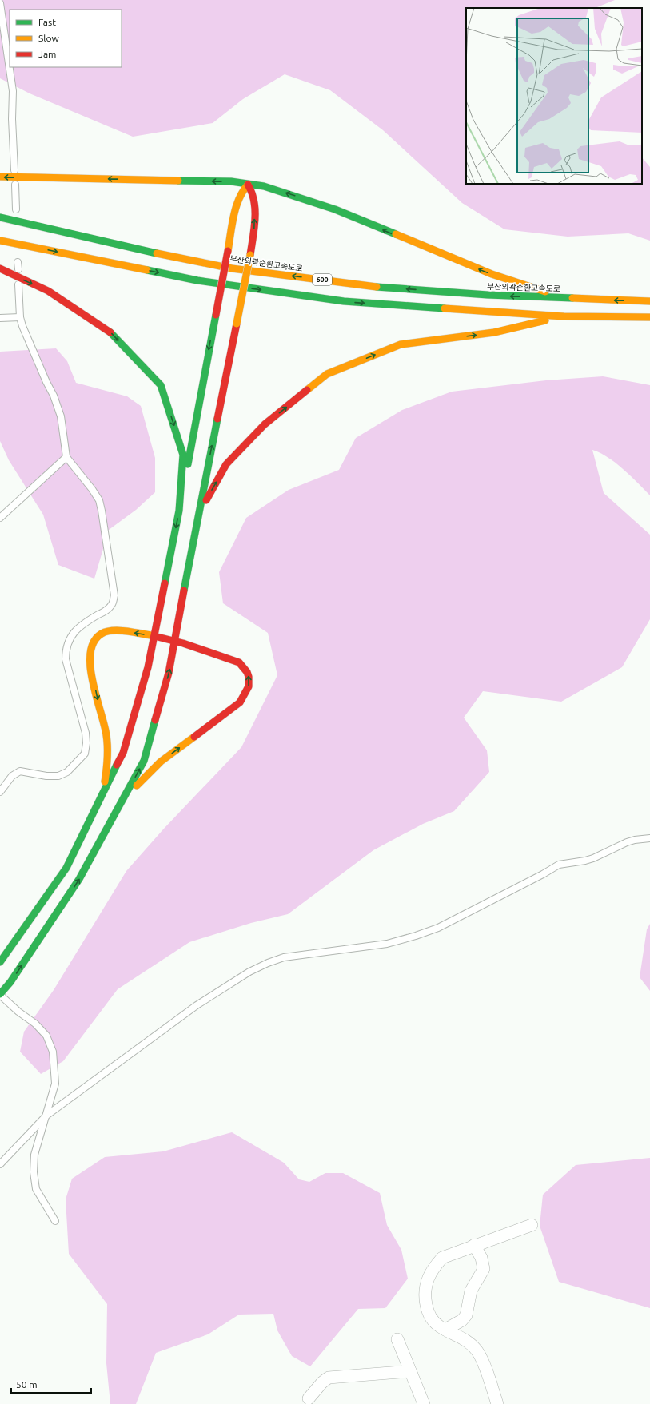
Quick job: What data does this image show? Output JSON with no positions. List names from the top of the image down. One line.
{"streets":{"highway":["부산외곽순환고속도로","600"]},"legend":["Fast","Slow","Jam"],"scale_bar":"50 m"}
